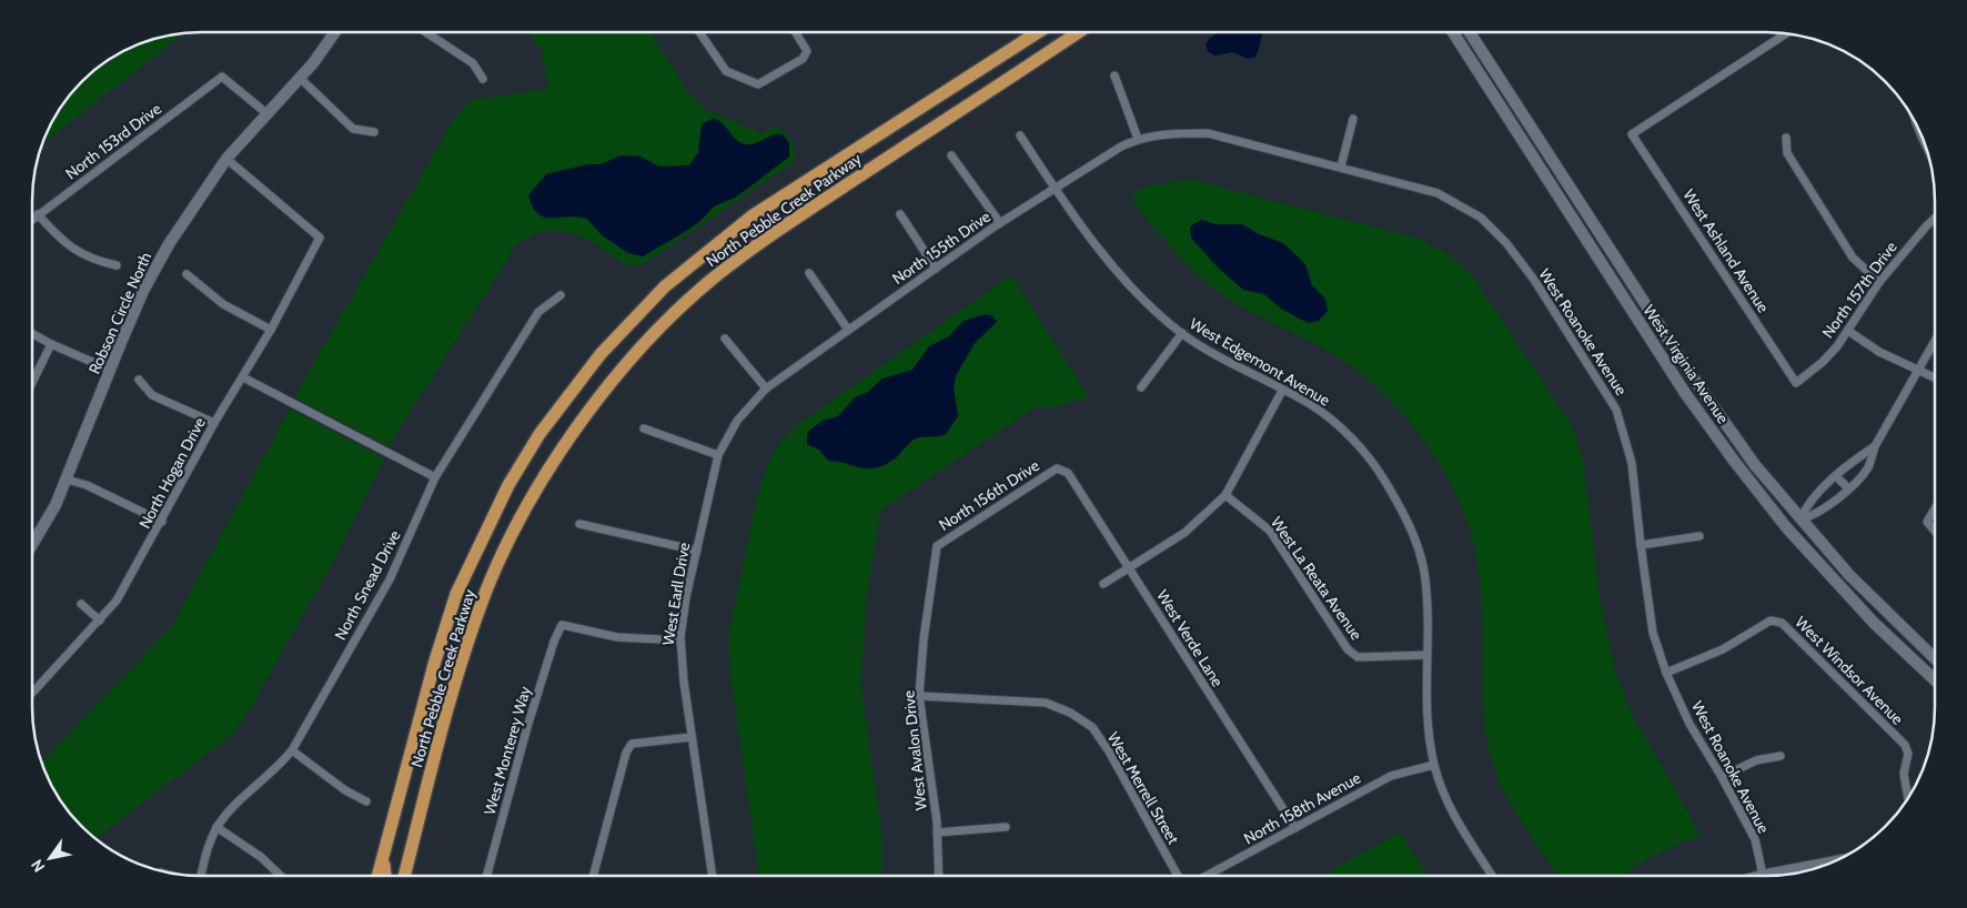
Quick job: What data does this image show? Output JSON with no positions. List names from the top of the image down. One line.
{"streets":{"main road":["North Pebble Creek Parkway","Robson Circle North","West Virginia Avenue"],"street":["North 153rd Drive","North 155th Drive","West Ashland Avenue","North 157th Drive","West Roanoke Avenue","West Edgemont Avenue","North Hogan Drive","North 156th Drive","West La Reata Avenue","North Snead Drive","West Earll Drive","West Verde Lane","West Windsor Avenue","West Monterey Way","West Avalon Drive","West Merrell Street","North 158th Avenue"]},"crossings":[["North 153rd Drive","Robson Circle North"],["North 155th Drive","West Roanoke Avenue"],["North 155th Drive","West Edgemont Avenue"],["North 155th Drive","West Earll Drive"],["West Ashland Avenue","North 157th Drive"],["Robson Circle North","North Hogan Drive"],["West Roanoke Avenue","West Windsor Avenue"],["West Edgemont Avenue","West La Reata Avenue"],["West Edgemont Avenue","North 158th Avenue"],["North 156th Drive","West Verde Lane"],["North 156th Drive","West Avalon Drive"],["West Earll Drive","West Monterey Way"],["West Verde Lane","North 158th Avenue"],["West Avalon Drive","West Merrell Street"]],"north":"bottom left"}
